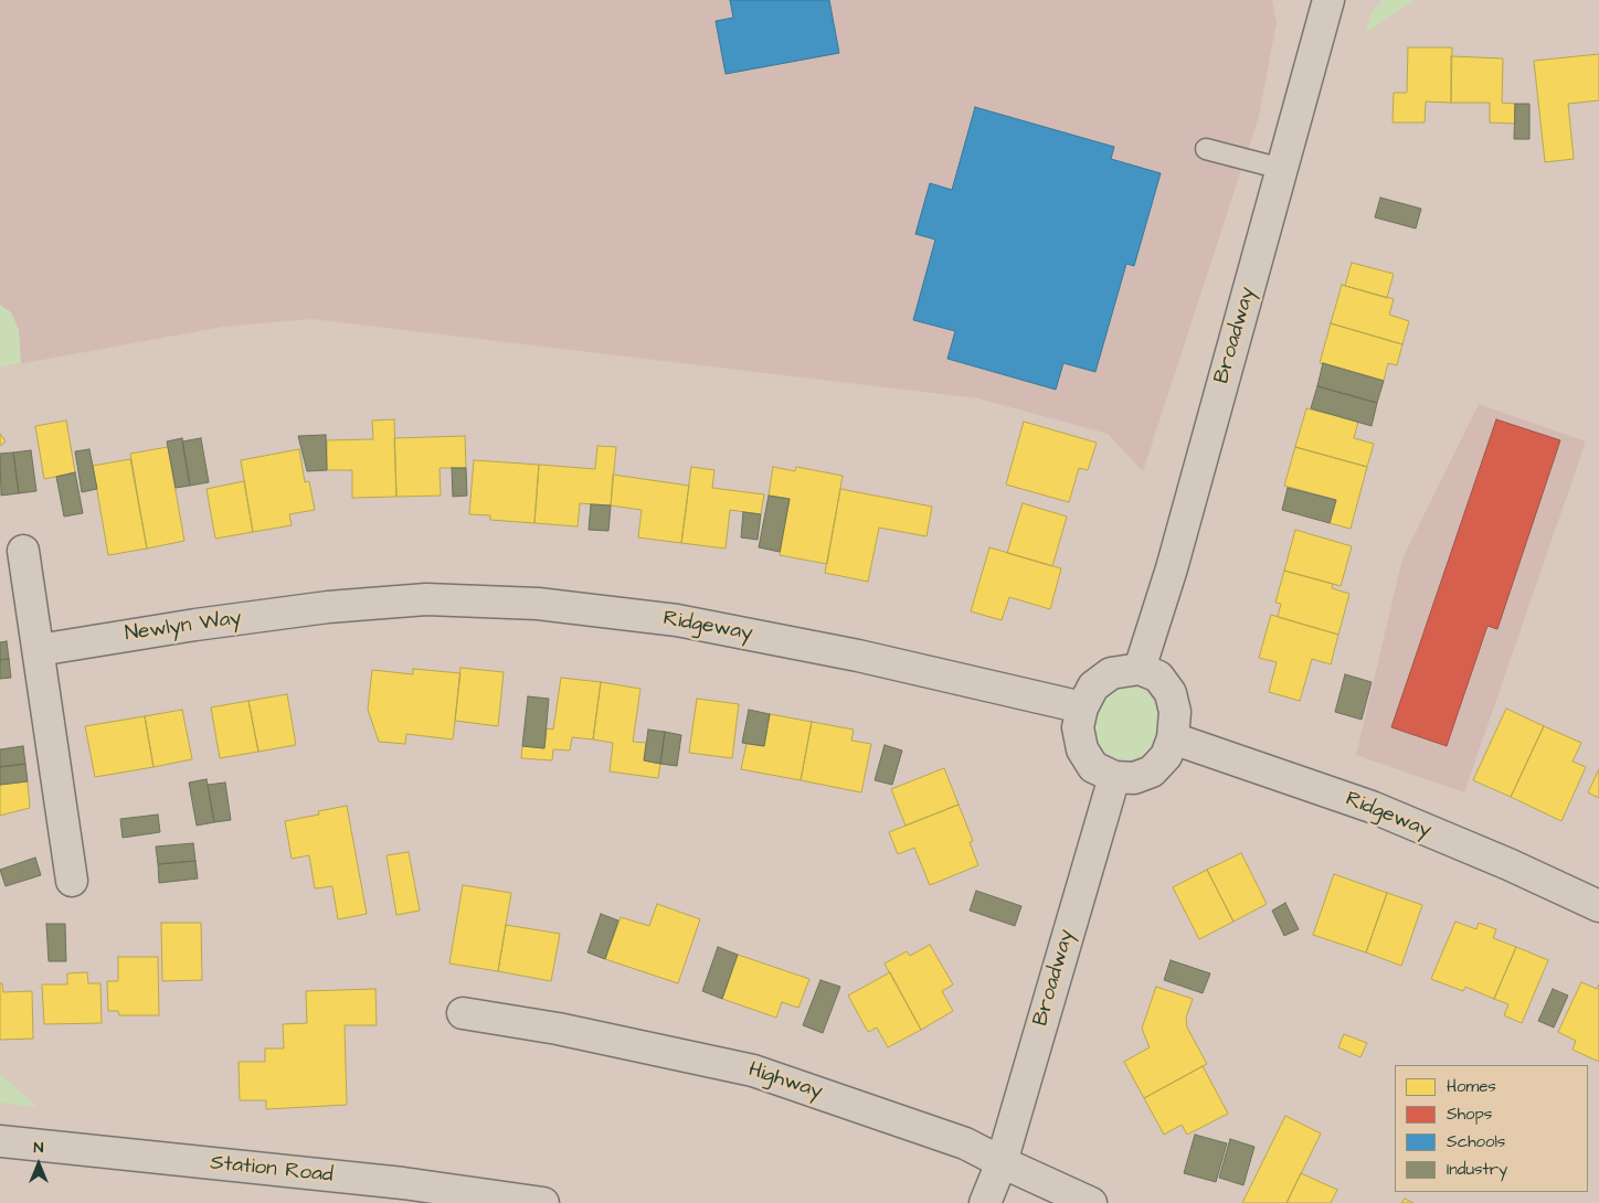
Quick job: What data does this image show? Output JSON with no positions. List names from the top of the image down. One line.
{"streets":{"street":["Broadway","Newlyn Way","Ridgeway","Highway","Station Road"]},"crossings":[["Broadway","Ridgeway"],["Broadway","Highway"],["Newlyn Way","Ridgeway"]],"legend":["Homes","Shops","Schools","Industry"],"north":"top"}
